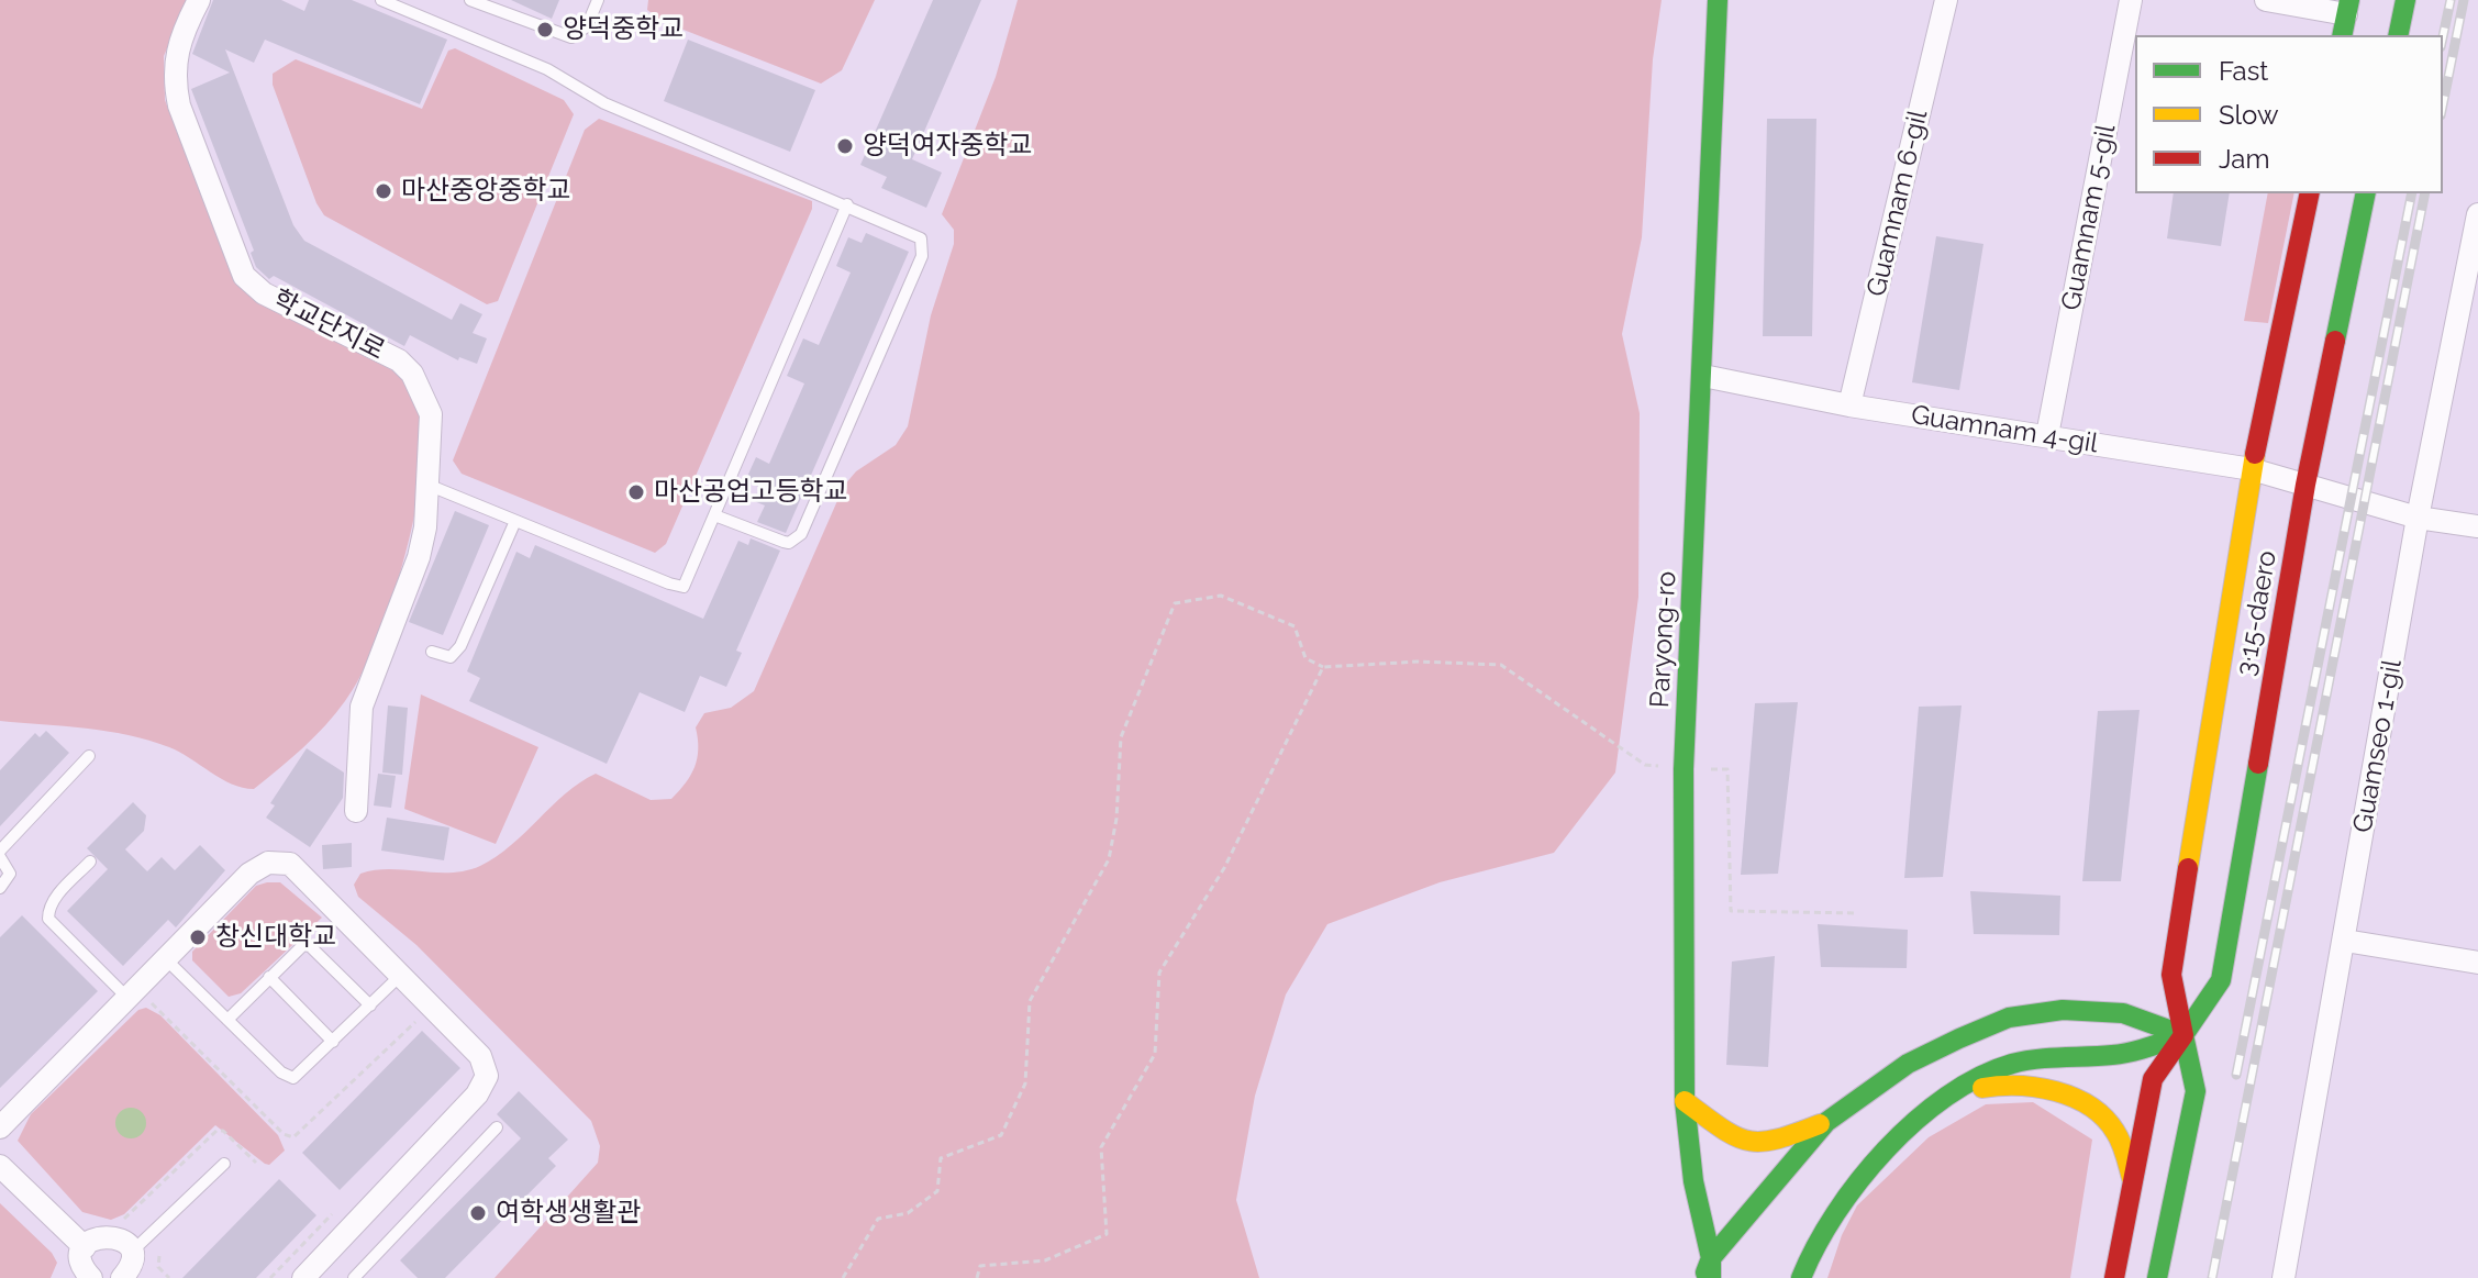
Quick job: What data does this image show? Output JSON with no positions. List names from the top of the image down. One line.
{"streets":{"main road":["3·15-daero","Paryong-ro"],"street":["Guamnam 6-gil","Guamnam 5-gil","학교단지로","Guamnam 4-gil","Guamseo 1-gil"]},"crossings":[["Guamnam 6-gil","Guamnam 4-gil"],["Guamnam 5-gil","Guamnam 4-gil"],["Guamnam 4-gil","3·15-daero"],["Guamnam 4-gil","Paryong-ro"],["Guamnam 4-gil","Guamseo 1-gil"]],"places":["양덕중학교","양덕여자중학교","마산중앙중학교","마산공업고등학교","창신대학교","여학생생활관"],"legend":["Fast","Slow","Jam"]}
